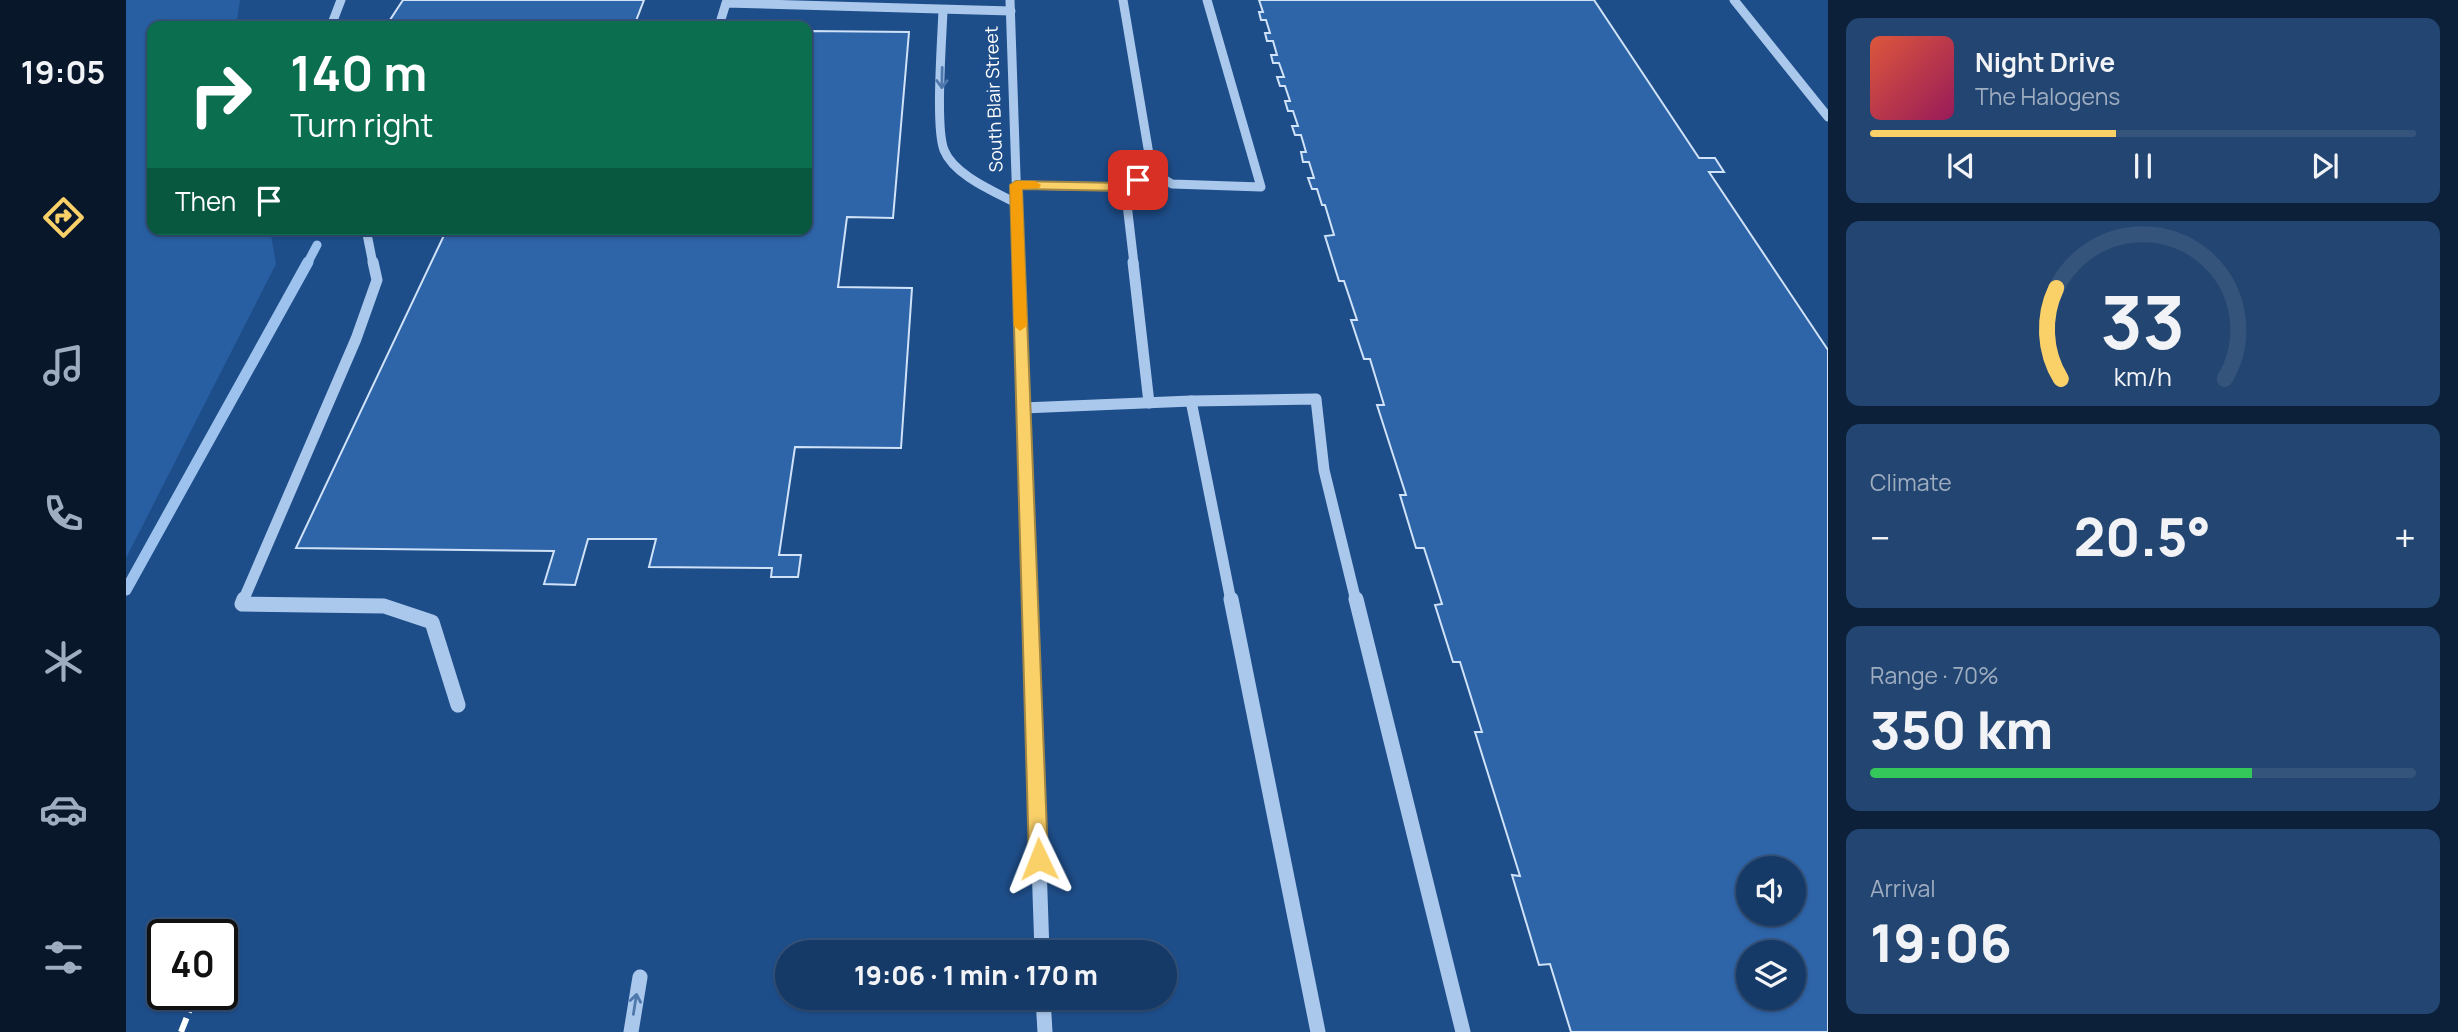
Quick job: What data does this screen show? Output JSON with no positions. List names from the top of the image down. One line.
{"streets":{"street":["South Blair Street"]},"page":{"tabs":"19:05","turn":["140 m","Turn right"],"song":["Night Drive","The Halogens"],"then":"Then","tile":["Climate",["Range · 70%","350 km"],["Arrival","19:06"]],"heat":["−","20.5°","+"],"limit":"40","trip":"19:06 · 1 min · 170 m","gauge":["33","km/h"]}}
